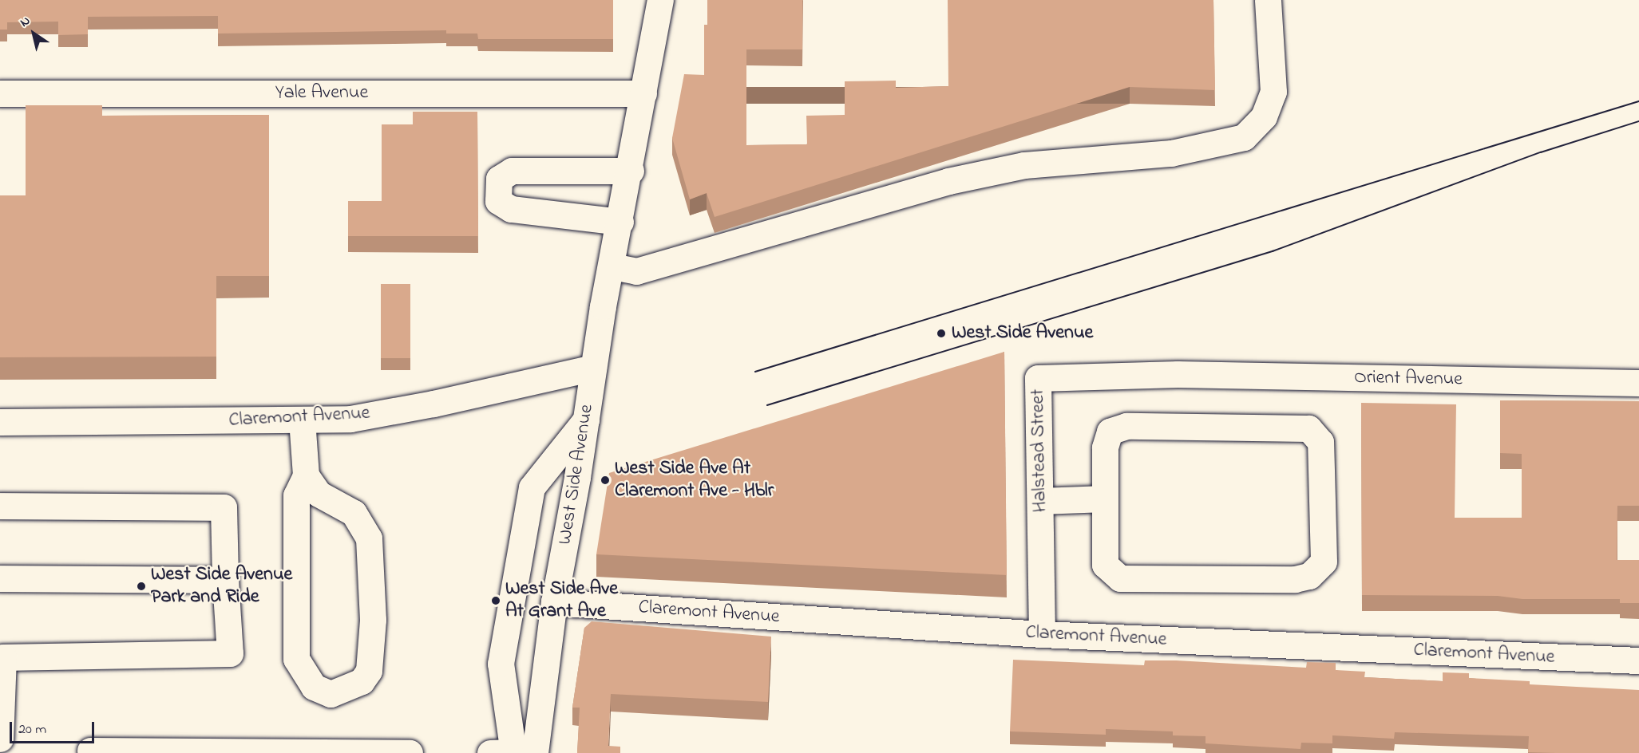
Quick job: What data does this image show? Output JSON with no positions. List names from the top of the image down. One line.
{"streets":{"street":["Yale Avenue","Orient Avenue","Claremont Avenue","Halstead Street","West Side Avenue"]},"crossings":[["Yale Avenue","West Side Avenue"],["Orient Avenue","Halstead Street"],["Claremont Avenue","Halstead Street"],["Claremont Avenue","West Side Avenue"]],"places":["West Side Avenue","West Side Ave At Claremont Ave - Hblr","West Side Avenue Park and Ride","West Side Ave At Grant Ave"],"scale_bar":"20 m","north":"top left"}
